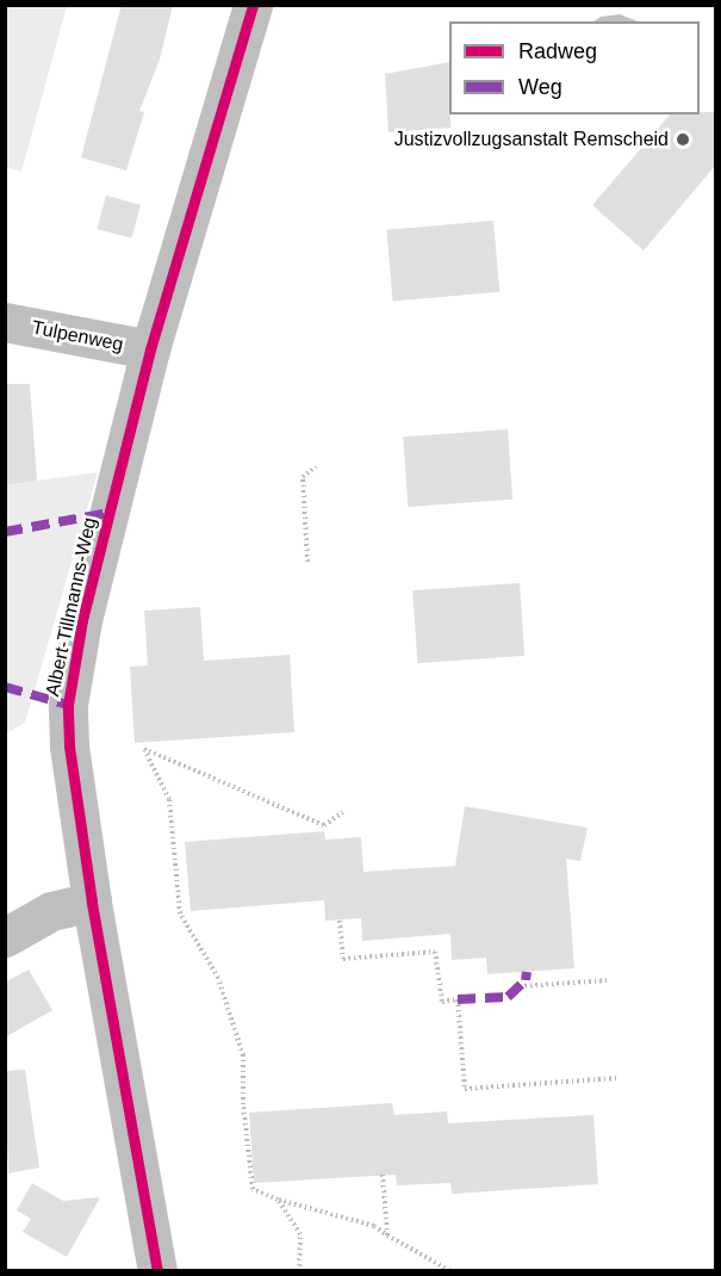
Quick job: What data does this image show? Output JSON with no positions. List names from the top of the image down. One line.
{"streets":{"street":["Tulpenweg","Albert-Tillmanns-Weg"]},"crossings":[["Tulpenweg","Albert-Tillmanns-Weg"]],"places":["Justizvollzugsanstalt Remscheid"],"legend":["Radweg","Weg"]}
